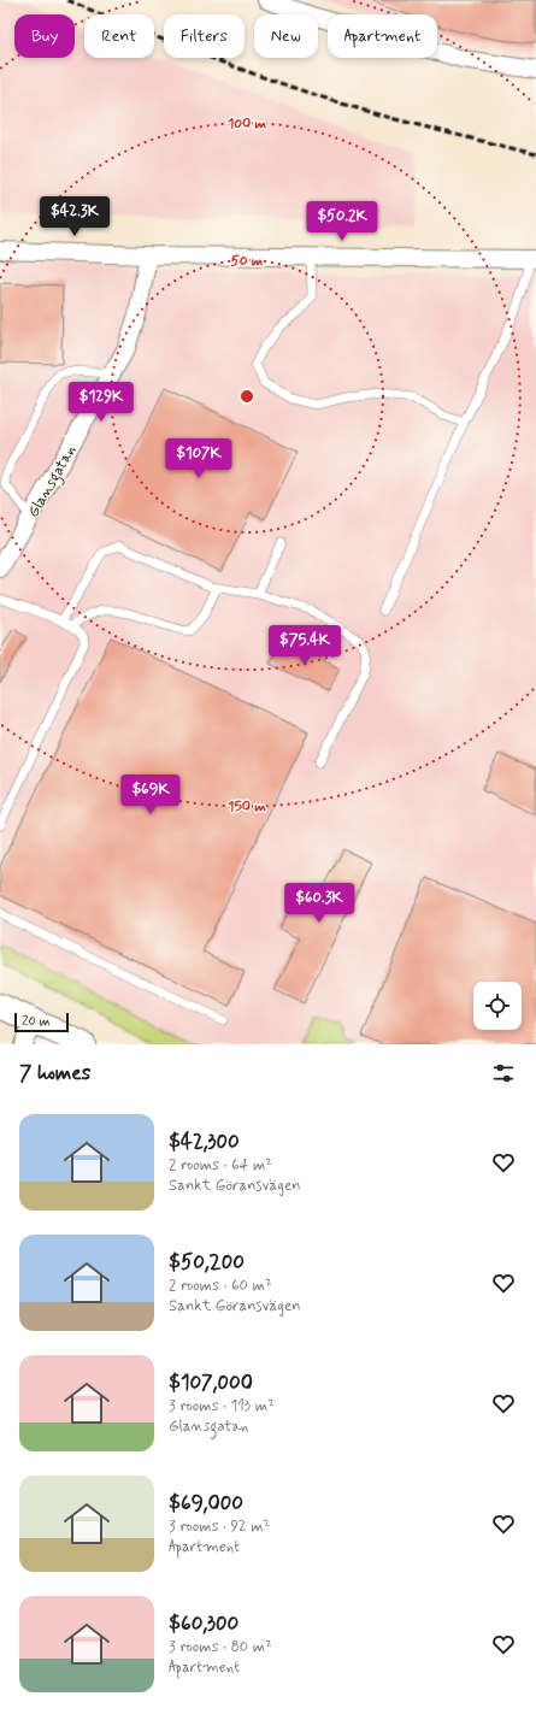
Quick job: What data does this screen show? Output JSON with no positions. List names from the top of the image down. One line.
{"streets":{"street":["Glansgatan"]},"scale_bar":"20 m","page":{"chip":["Buy","Rent","Filters","New","Apartment"],"price":["$42.3K","$50.2K","$129K","$107K","$75.4K","$69K","$60.3K"],"scale":"20 m","heading":"7 homes","list":[{"name":"$42,300","note":"2 rooms · 64 m² · Sankt Göransvägen"},{"name":"$50,200","note":"2 rooms · 60 m² · Sankt Göransvägen"},{"name":"$107,000","note":"3 rooms · 113 m² · Glansgatan"},{"name":"$69,000","note":"3 rooms · 92 m² · Apartment"},{"name":"$60,300","note":"3 rooms · 80 m² · Apartment"}]},"rings":["100 m","50 m","150 m"]}
